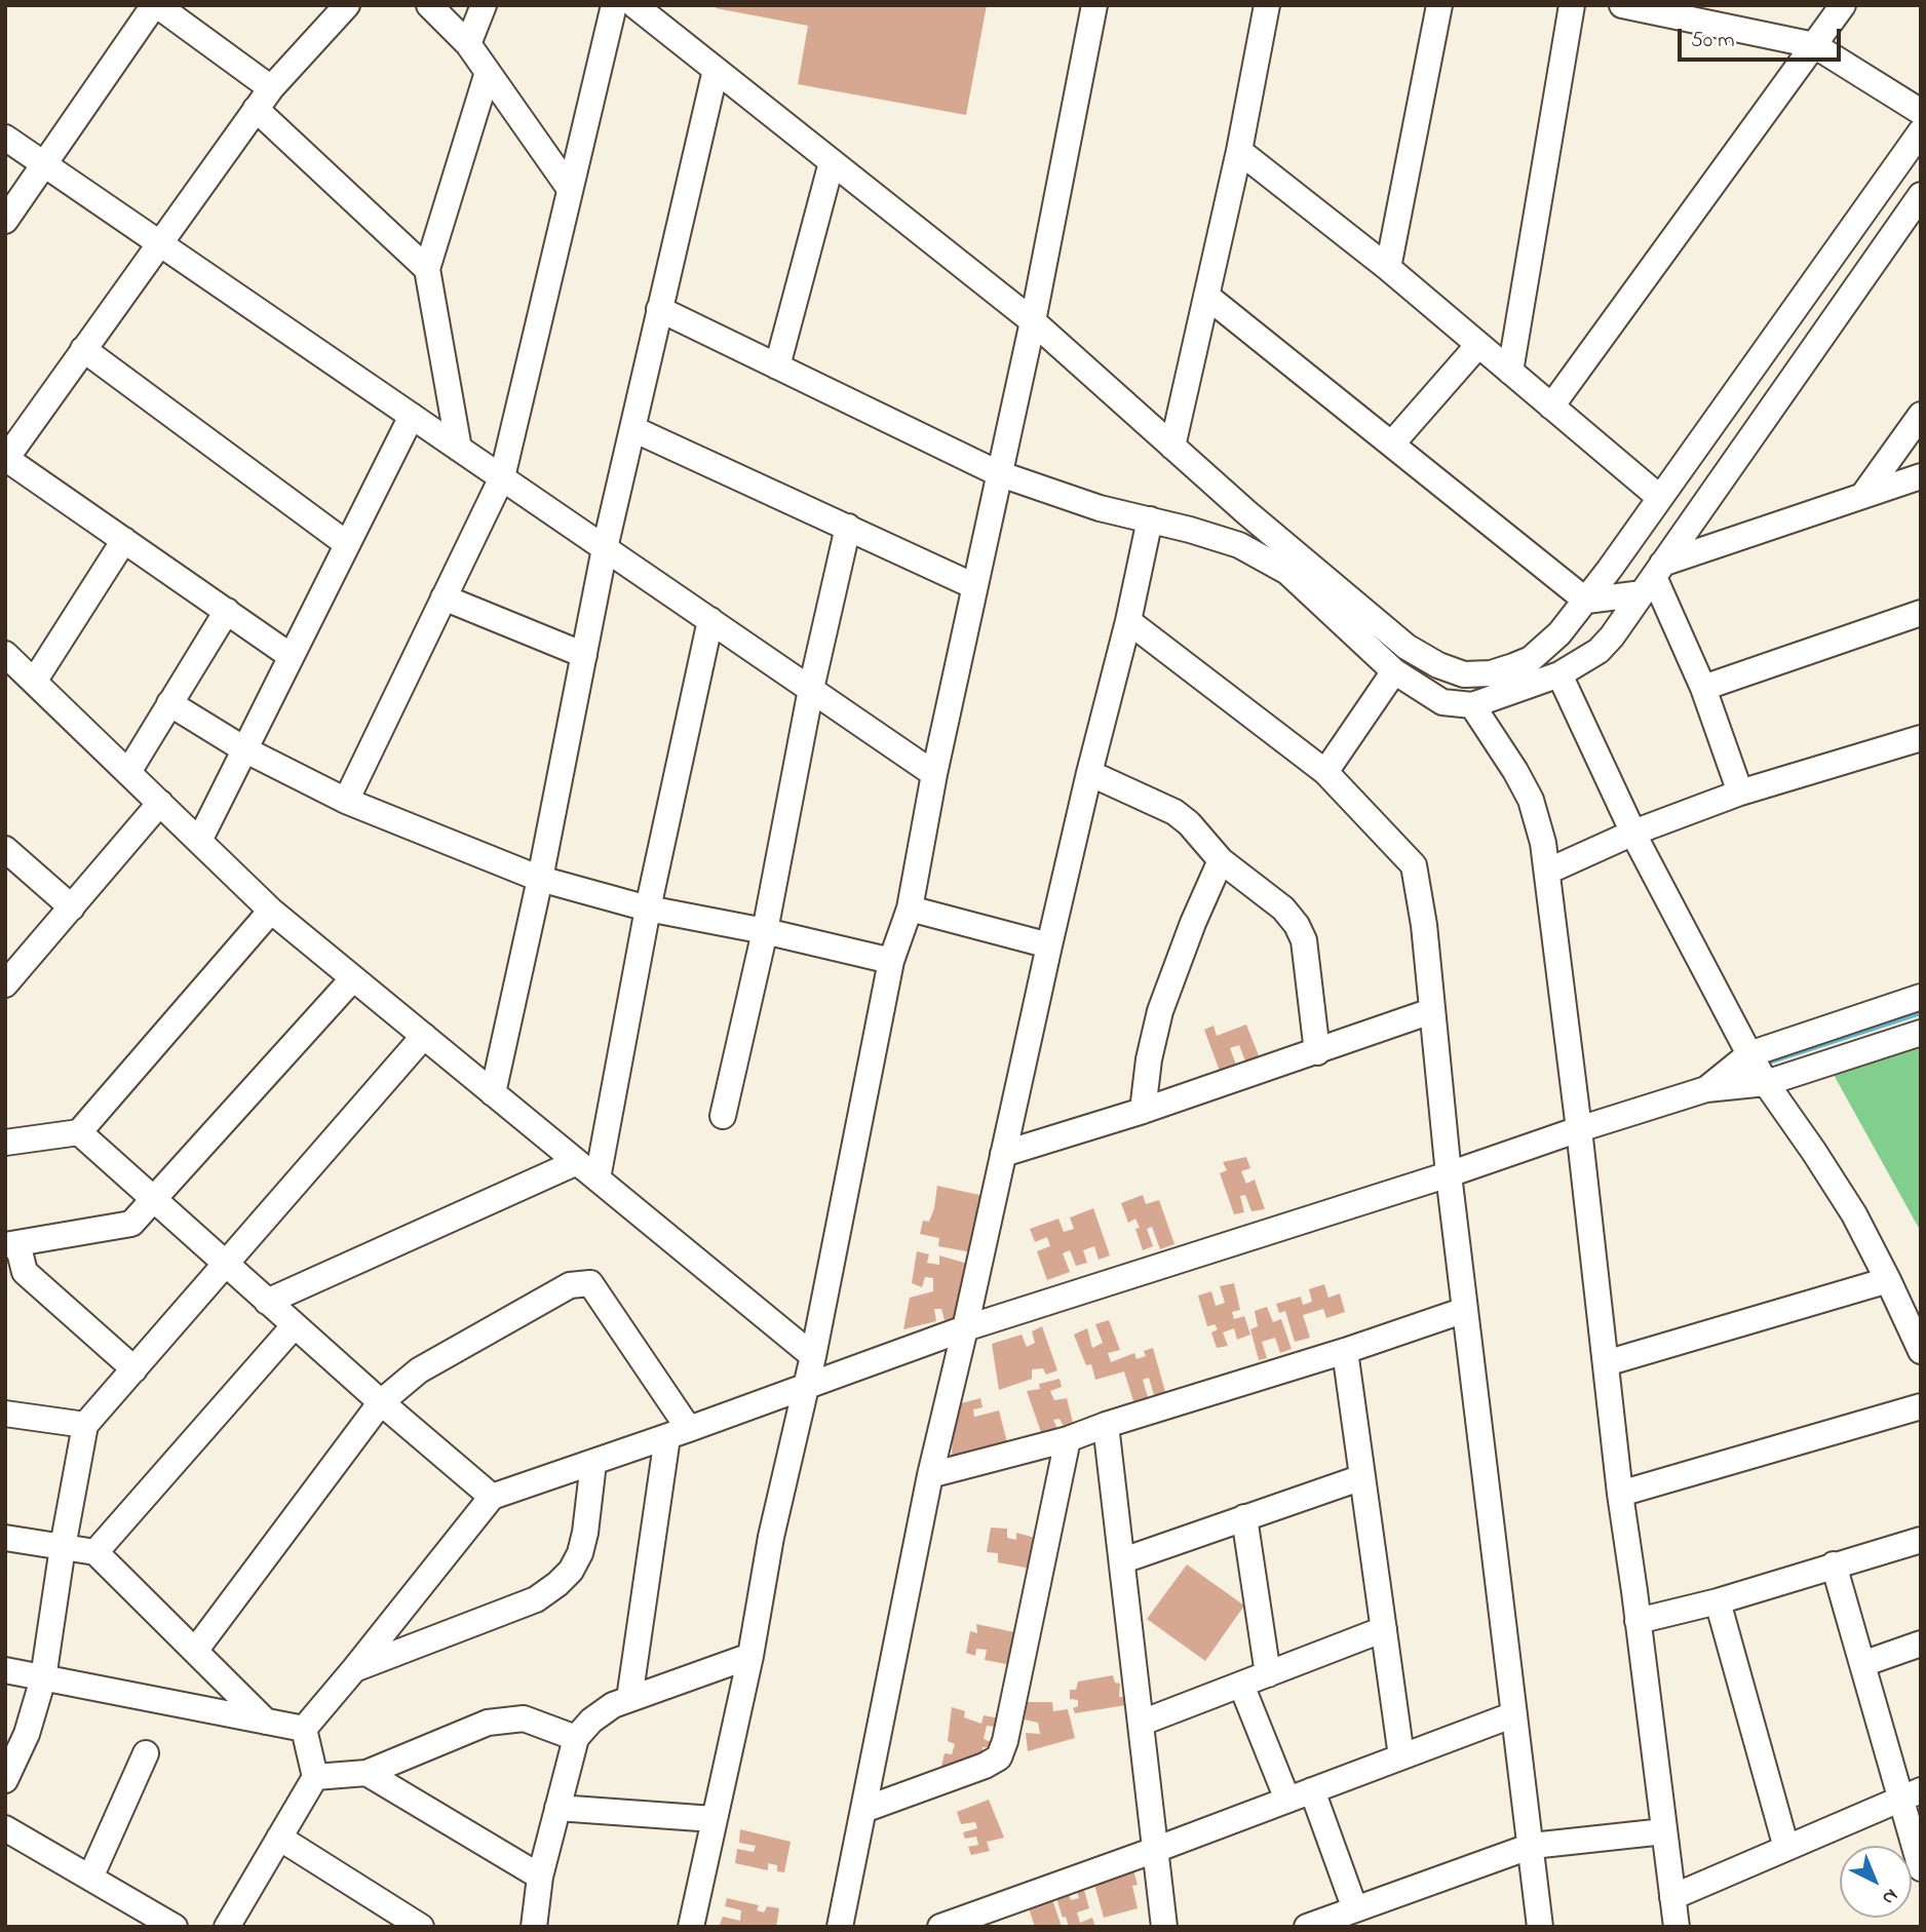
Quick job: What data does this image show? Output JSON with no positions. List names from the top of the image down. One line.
{"scale_bar":"50 m","north":"bottom right"}
